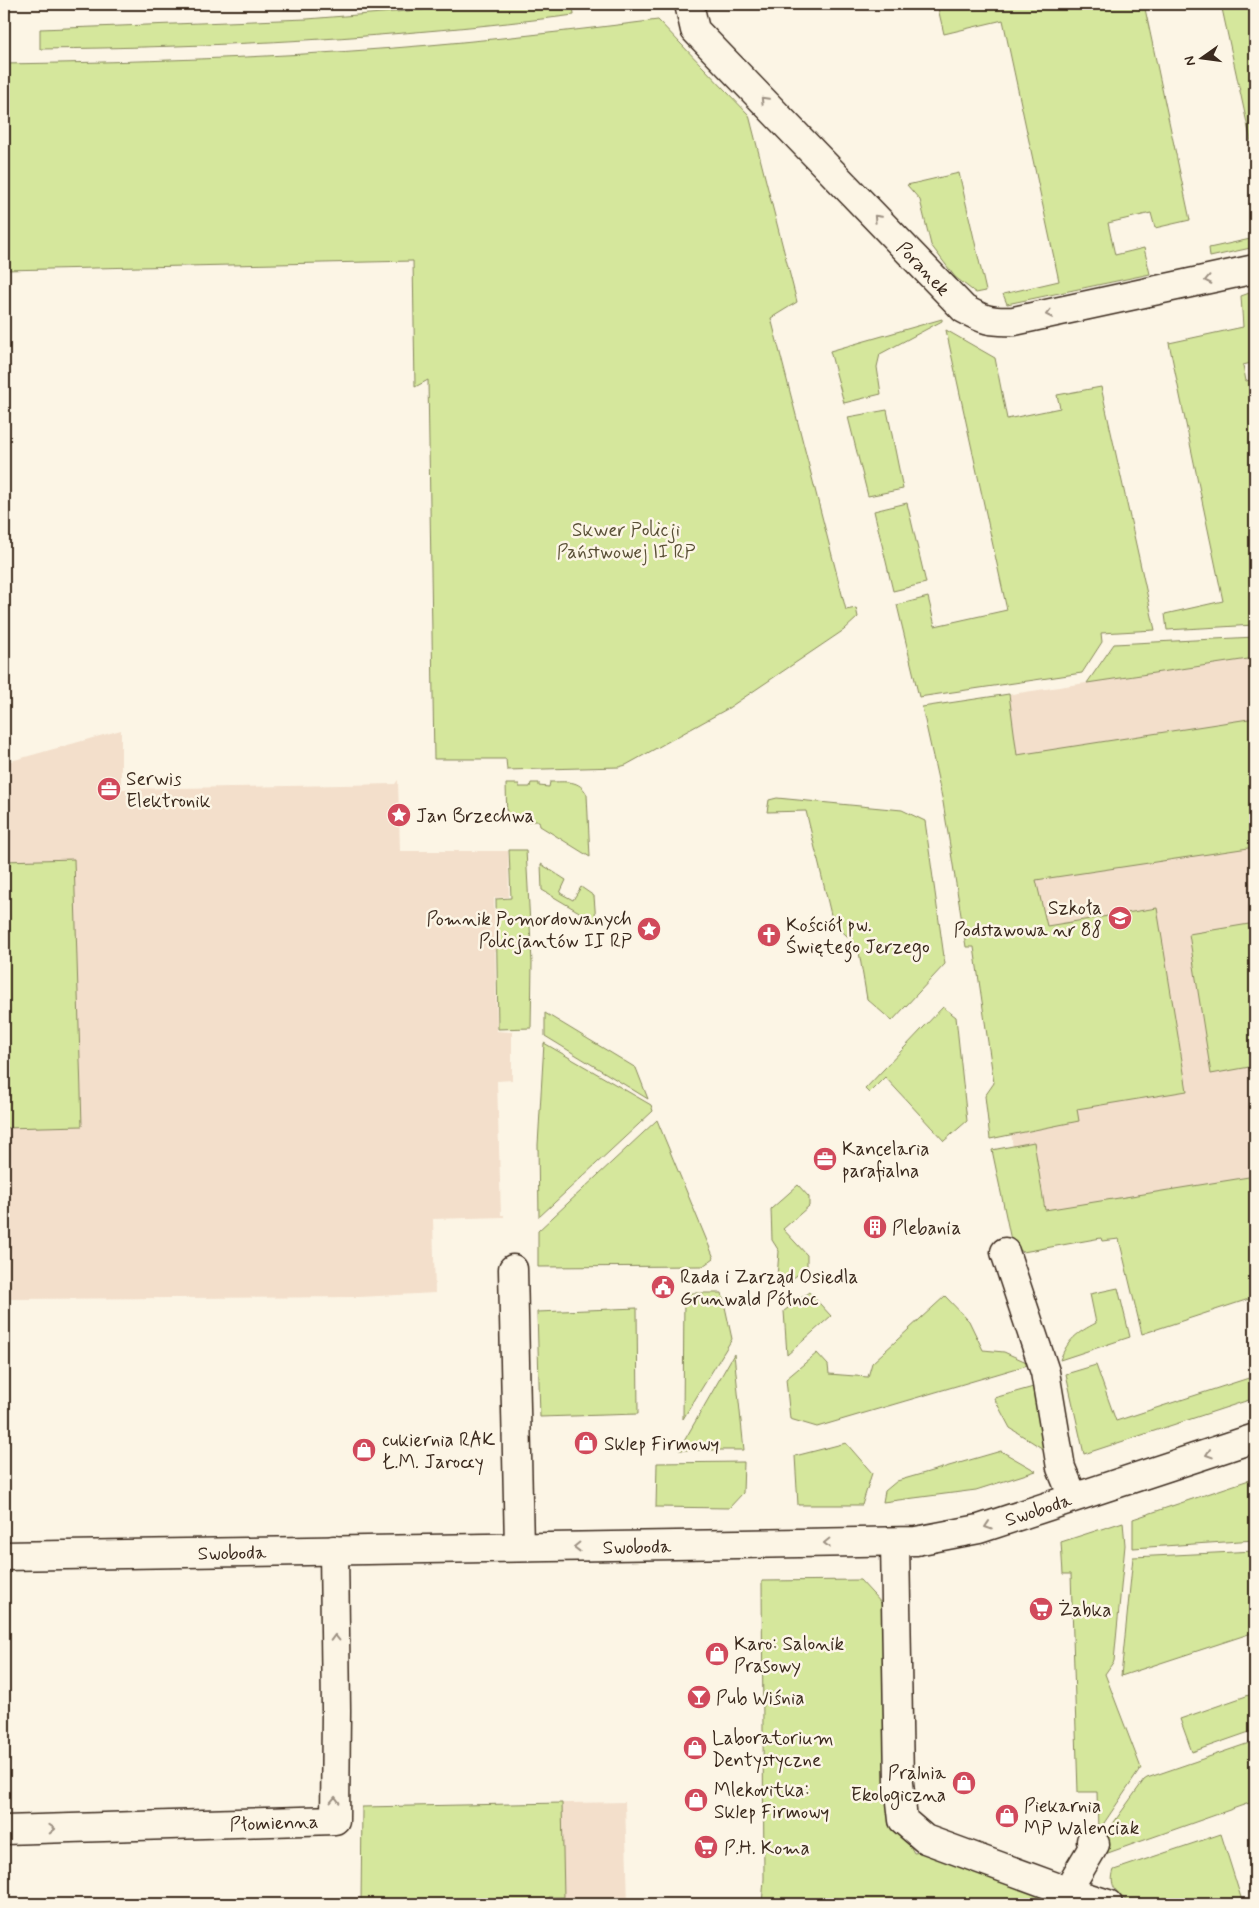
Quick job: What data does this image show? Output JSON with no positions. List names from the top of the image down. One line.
{"streets":{"street":["Poranek","Swoboda","Płomienna"]},"crossings":[["Swoboda","Płomienna"]],"one_way":["Poranek","Swoboda"],"parks":["Skwer Policji Państwowej II RP"],"places":{"office":["Serwis Elektronik","Kancelaria parafialna"],"place":["Jan Brzechwa","Pomnik Pomordowanych Policjantów II RP"],"school or university":["Szkoła Podstawowa nr 88"],"church":["Kościół pw. Świętego Jerzego"],"building":["Plebania"],"public building":["Rada i Zarząd Osiedla Grunwald Północ"],"shop":["Sklep Firmowy","cukiernia RAK Ł.M. Jaroccy","Karo: Salonik Prasowy","Laboratorium Dentystyczne","Pralnia Ekologiczna","Mlekovitka: Sklep Firmowy","Piekarnia MP Walenciak"],"supermarket":["Żabka","P.H. Koma"],"bar":["Pub Wiśnia"]},"north":"left"}
